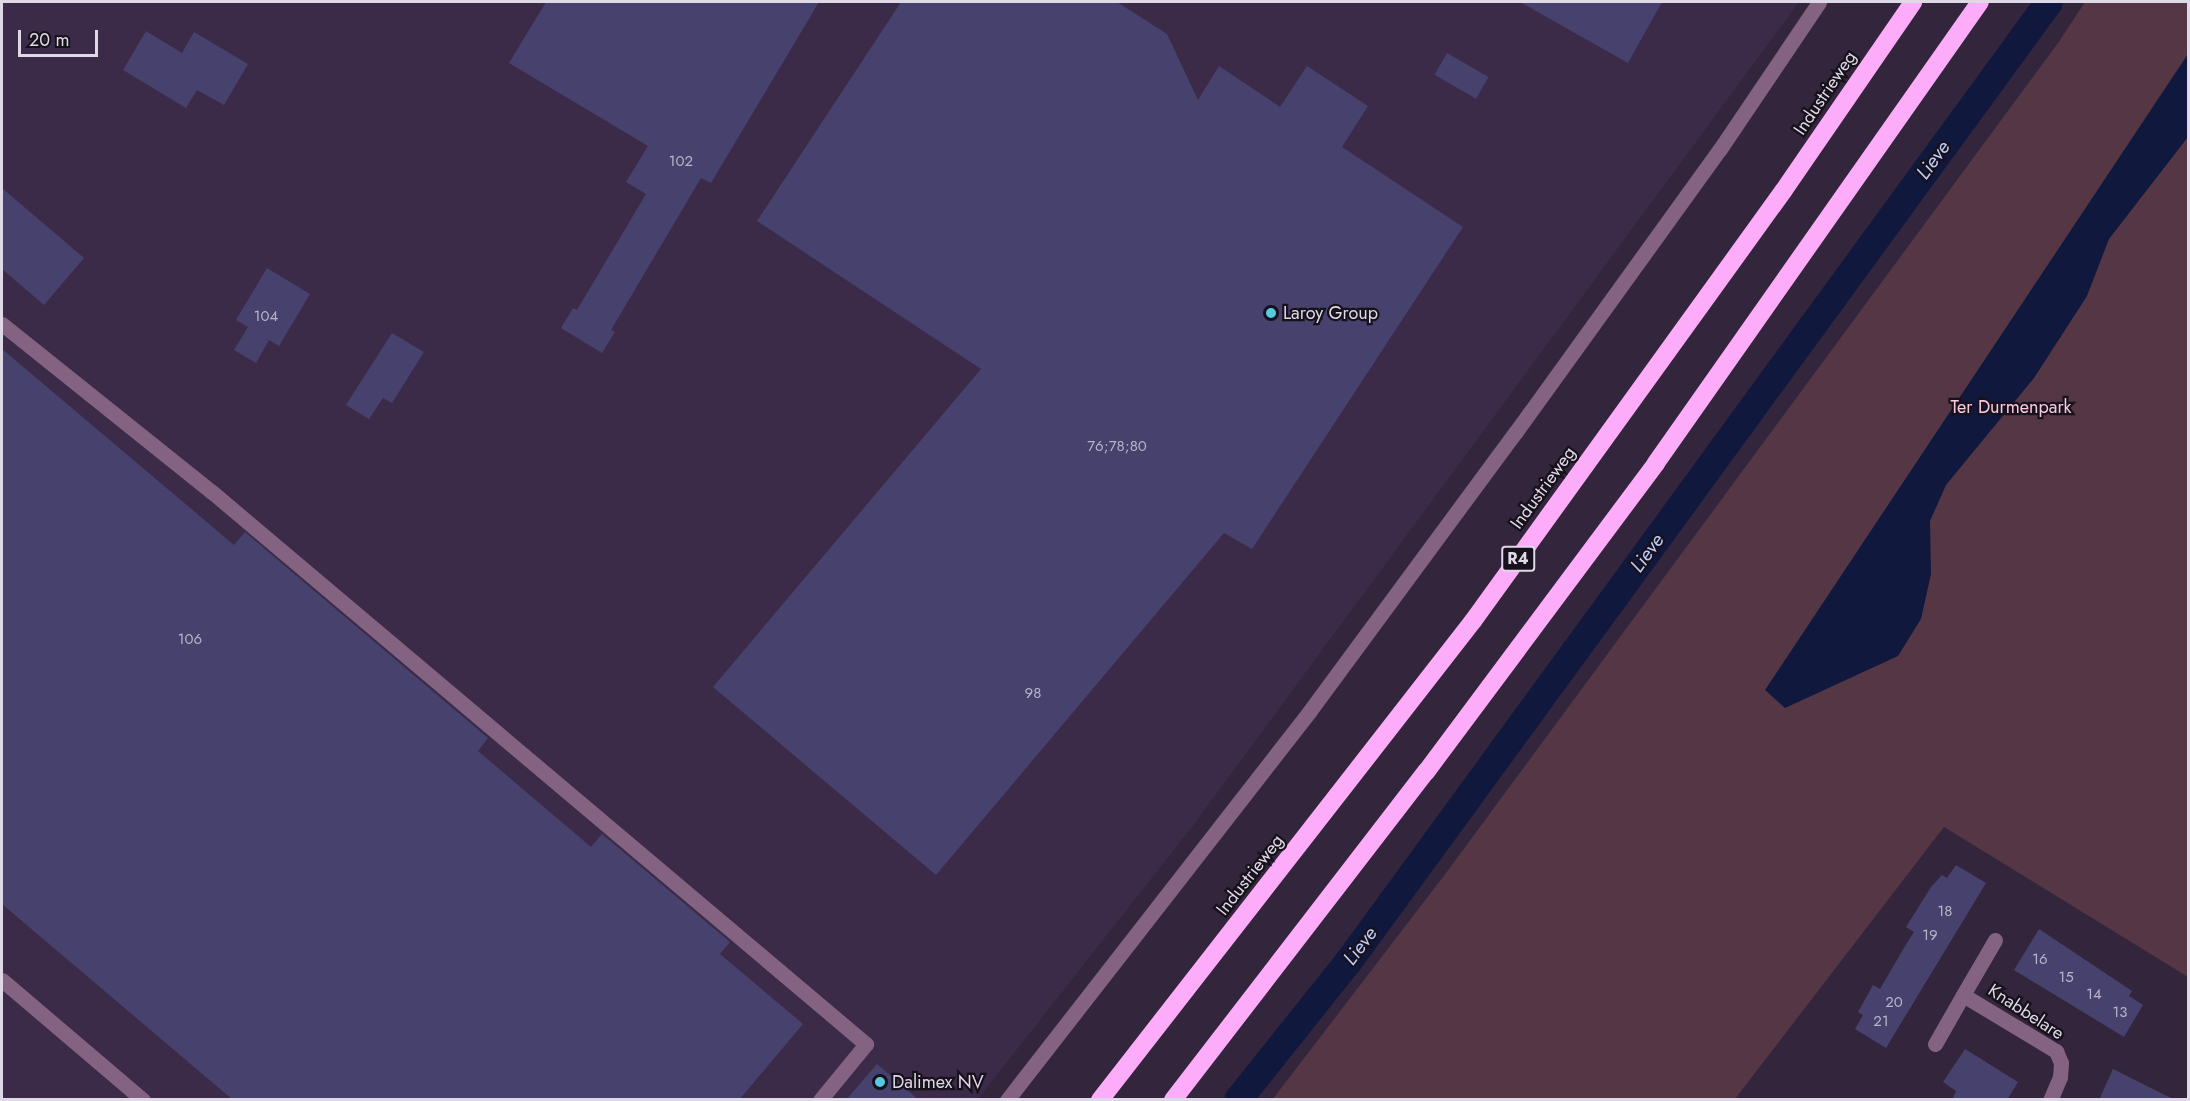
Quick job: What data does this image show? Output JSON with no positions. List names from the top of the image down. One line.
{"streets":{"highway":["Industrieweg","R4"],"street":["Knabbelare"]},"water":["Lieve"],"parks":["Ter Durmenpark"],"places":["Laroy Group","Dalimex NV"],"house_numbers":["102","104","76;78;80","106","98","18","19","16","15","14","20","13","21"],"scale_bar":"20 m"}
